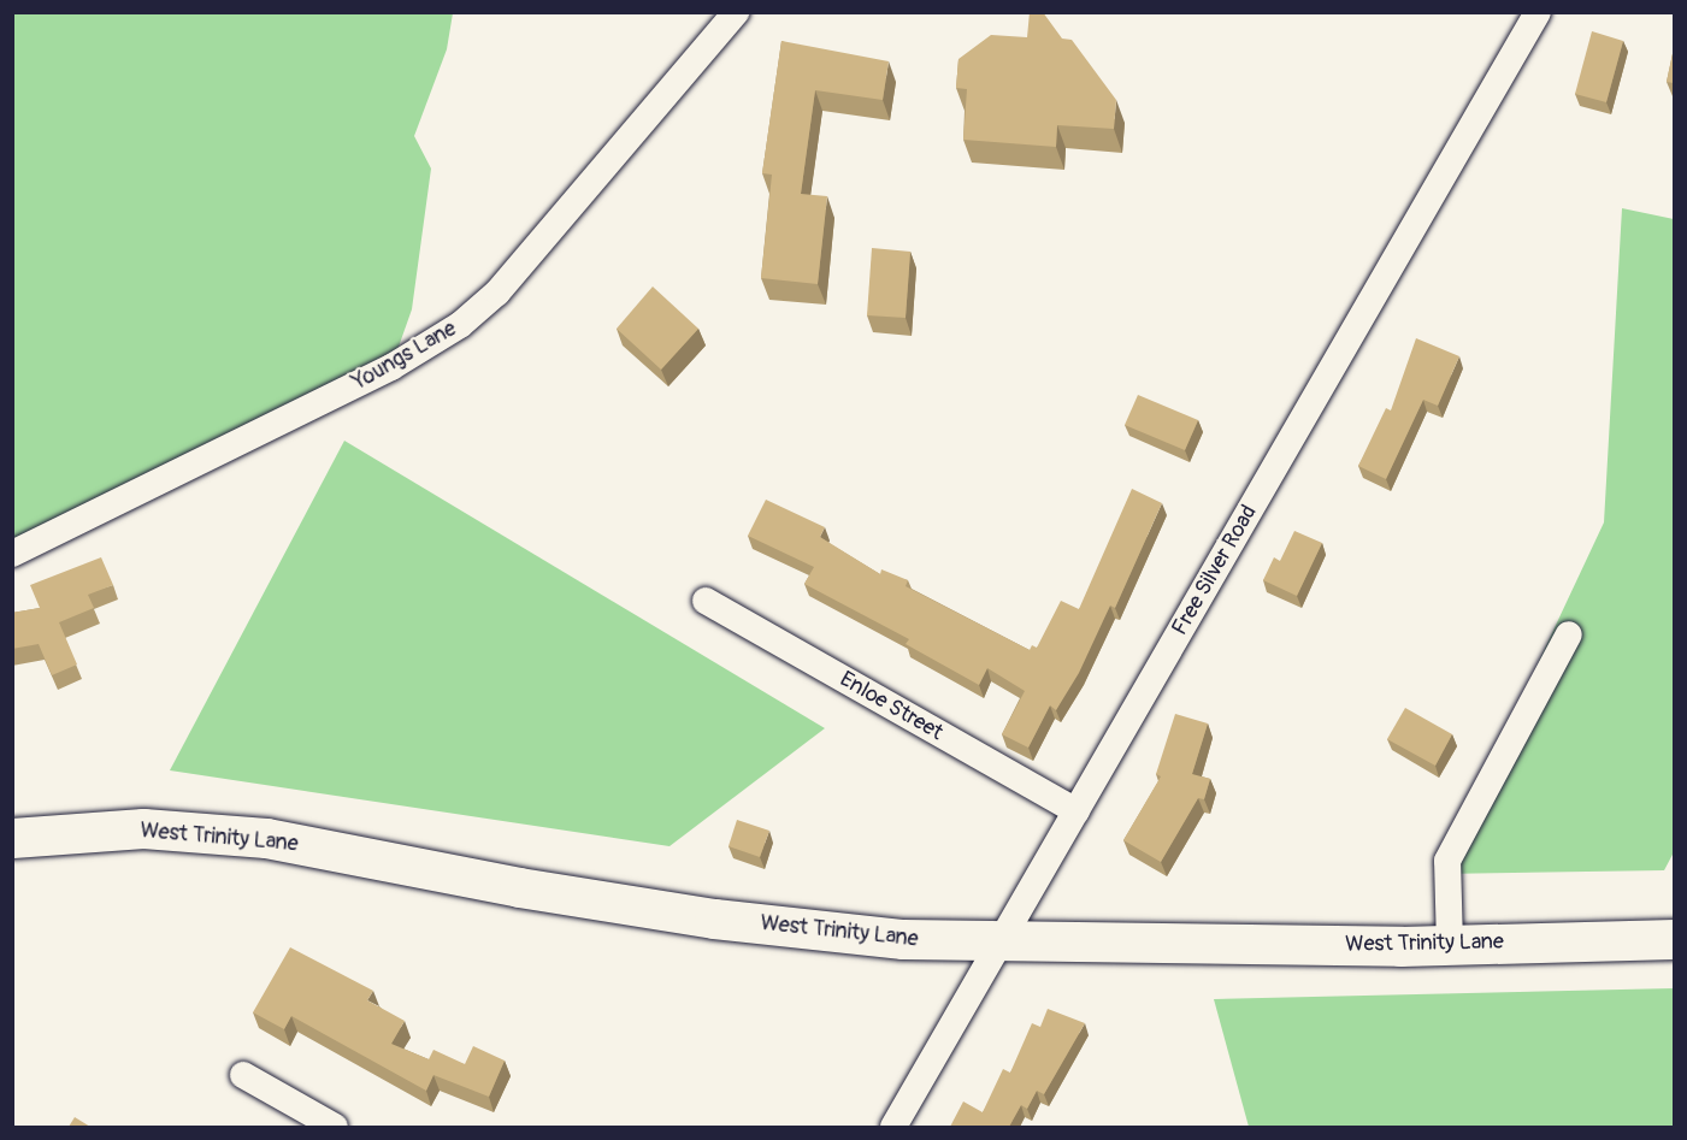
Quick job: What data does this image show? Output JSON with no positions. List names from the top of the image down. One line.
{"streets":{"main road":["West Trinity Lane"],"street":["Youngs Lane","Free Silver Road","Enloe Street"]},"crossings":[["Free Silver Road","Enloe Street"],["Free Silver Road","West Trinity Lane"]]}
